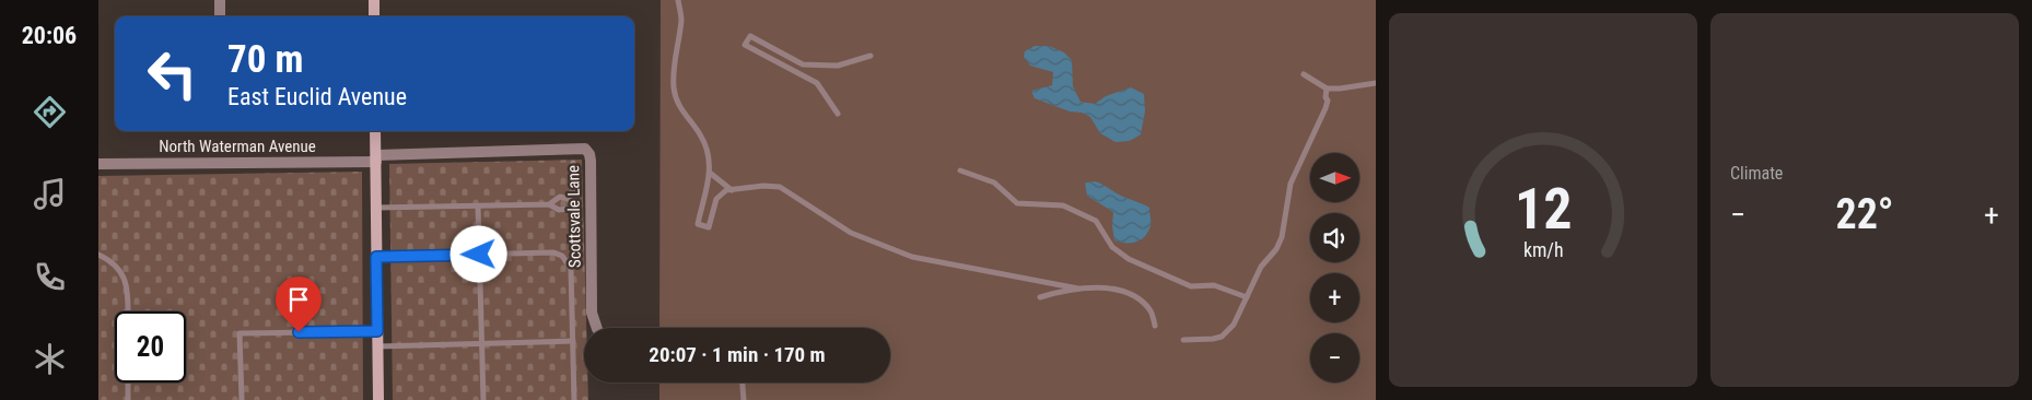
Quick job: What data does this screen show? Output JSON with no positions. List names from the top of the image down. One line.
{"streets":{"street":["North Waterman Avenue","Scottsvale Lane"]},"crossings":[["North Waterman Avenue","Scottsvale Lane"]],"north":"right","page":{"tabs":"20:06","tile":"Climate","turn":["70 m","East Euclid Avenue"],"map_buttons":["+","−"],"heat":["−","22°","+"],"limit":"20","trip":"20:07 · 1 min · 170 m","gauge":["12","km/h"]}}
